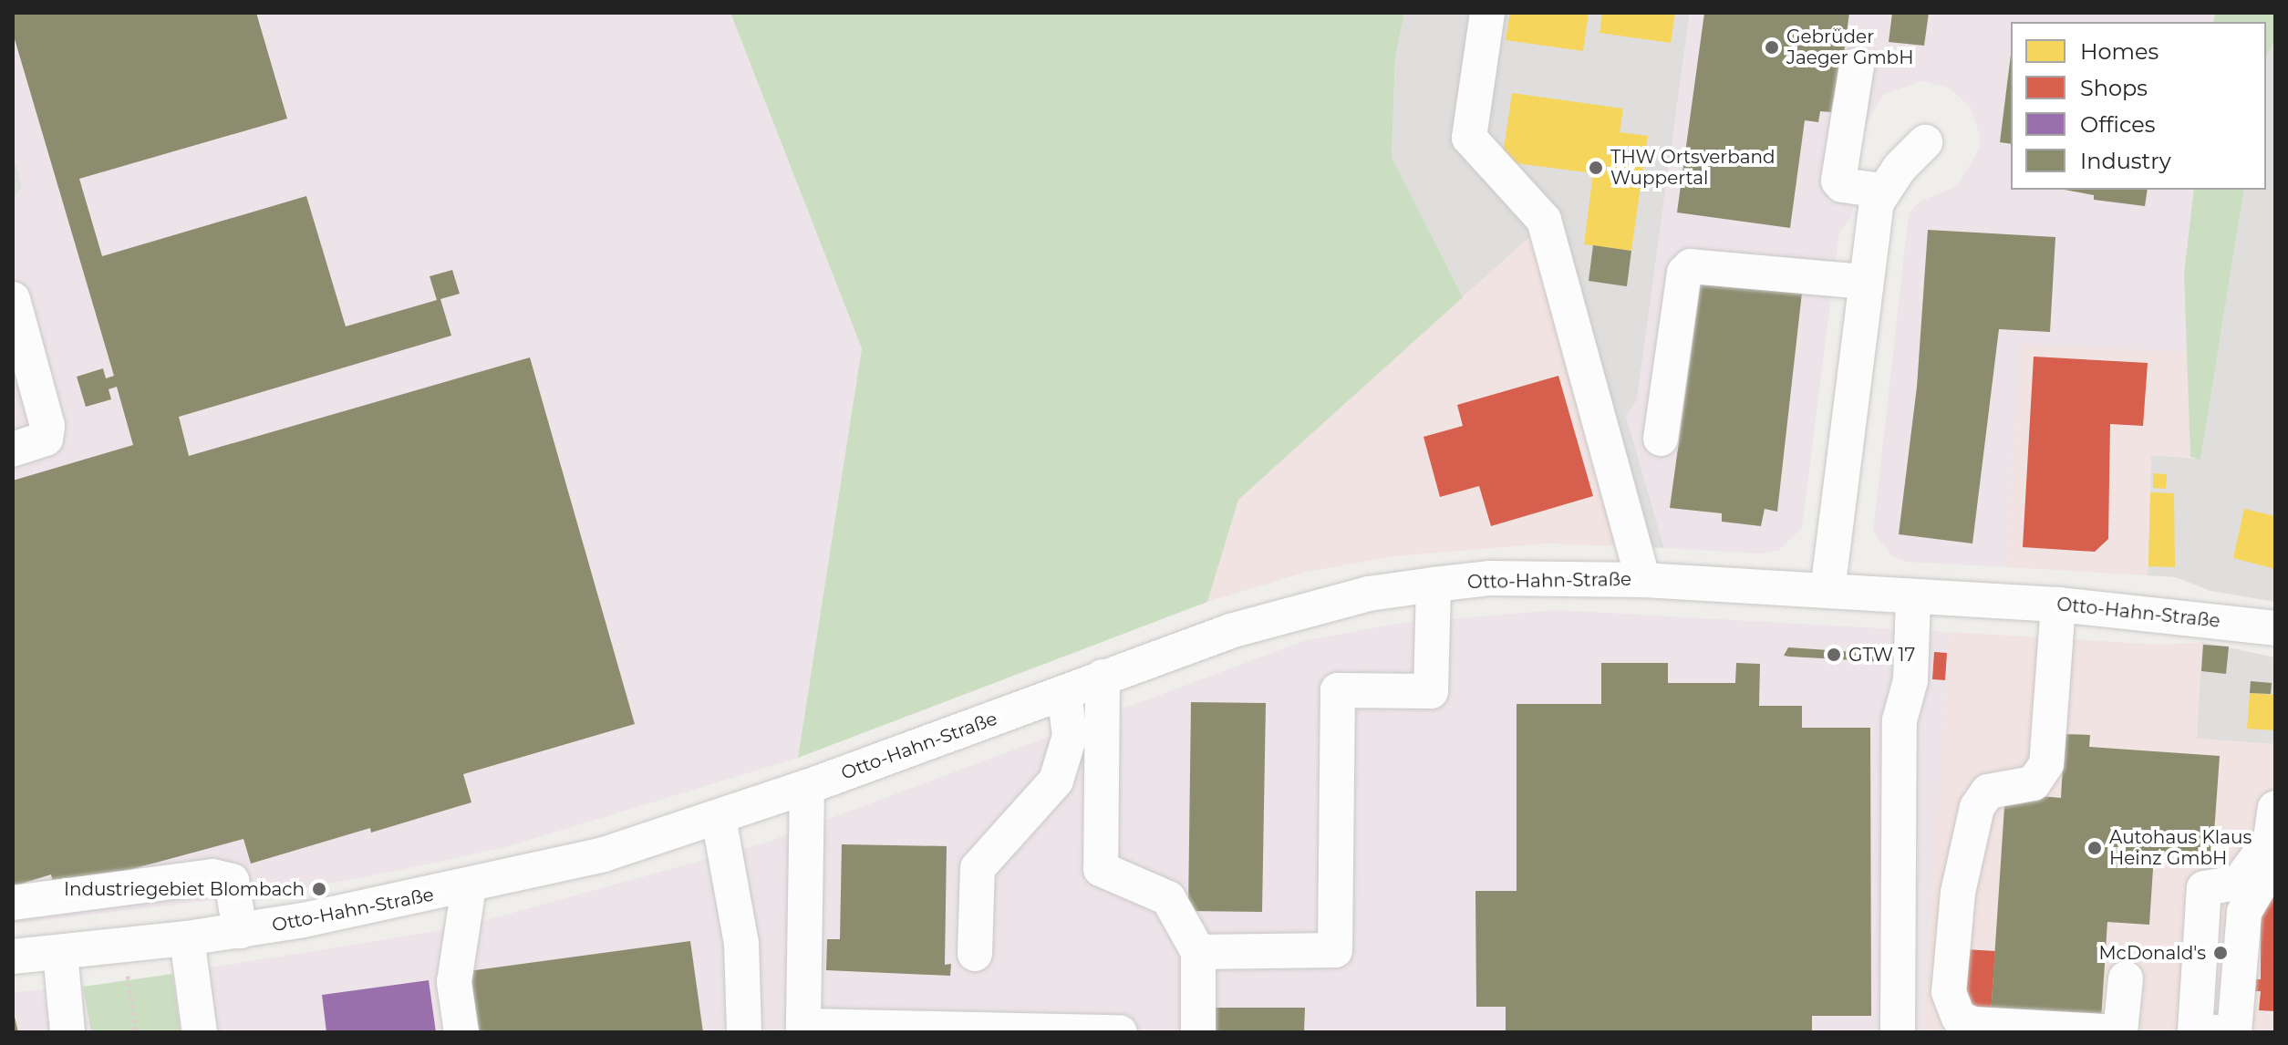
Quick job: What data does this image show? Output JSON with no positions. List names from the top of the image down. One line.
{"streets":{"street":["Otto-Hahn-Straße"]},"places":["Gebrüder Jaeger GmbH","THW Ortsverband Wuppertal","GTW 17","Autohaus Klaus Heinz GmbH","Industriegebiet Blombach","McDonald's"],"legend":["Homes","Shops","Offices","Industry"]}
